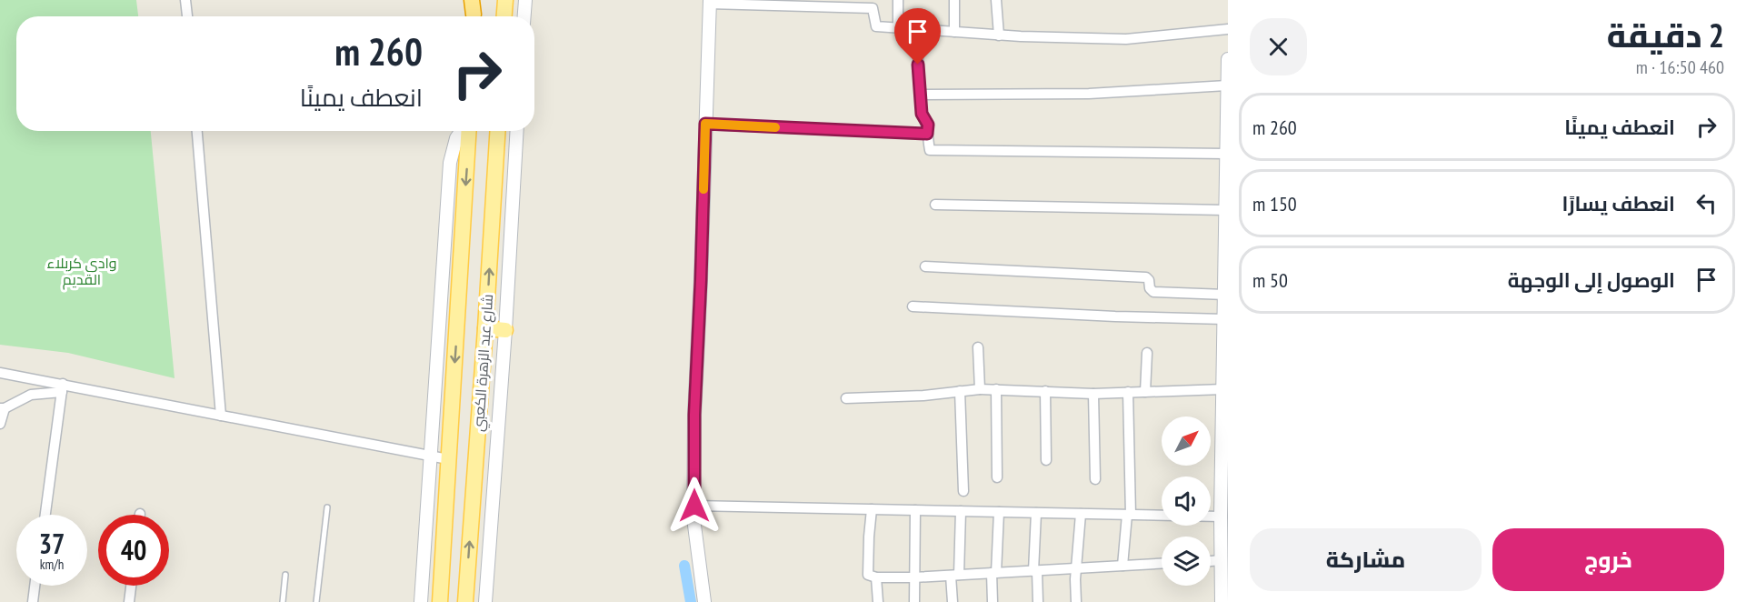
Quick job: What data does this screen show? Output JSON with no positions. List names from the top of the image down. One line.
{"streets":{"main road":["شارع عبد الزهرة الكعبي"]},"parks":["وادي كربلاء القديم"],"north":"top right","page":{"heading":["2 دقيقة","460 m · 16:50"],"turn":["260 m","انعطف يمينًا"],"list":[{"name":"انعطف يمينًا","value":"260 m"},{"name":"انعطف يسارًا","value":"150 m"},{"name":"الوصول إلى الوجهة","value":"50 m"}],"speed":"37 km/h","limit":"40","buttons":["خروج","مشاركة"]}}
